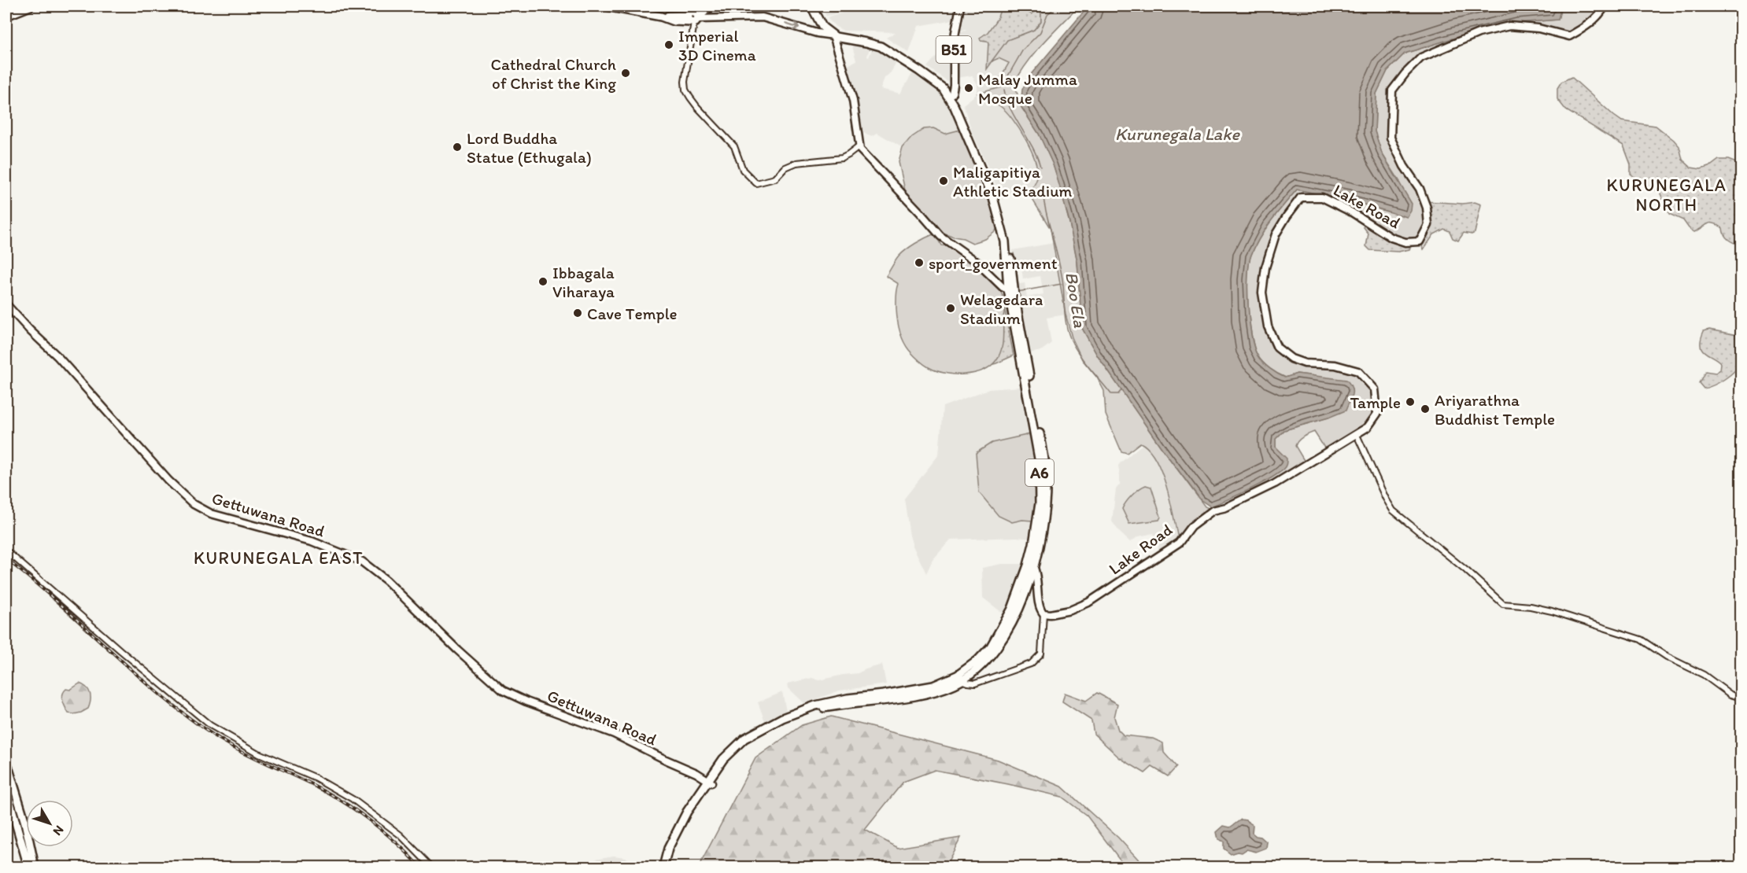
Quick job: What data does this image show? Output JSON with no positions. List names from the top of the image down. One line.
{"streets":{"highway":["A6"],"main road":["B51","Lake Road","Gettuwana Road"]},"crossings":[["B51","A6"],["A6","Gettuwana Road"]],"districts":["KURUNEGALA NORTH","KURUNEGALA EAST"],"water":["Kurunegala Lake","Boo Ela"],"places":["Imperial 3D Cinema","Cathedral Church of Christ the King","Malay Jumma Mosque","Lord Buddha Statue (Ethugala)","Maligapitiya Athletic Stadium","sport_government","Ibbagala Viharaya","Welagedara Stadium","Cave Temple","Tample","Ariyarathna Buddhist Temple"],"north":"bottom right"}
